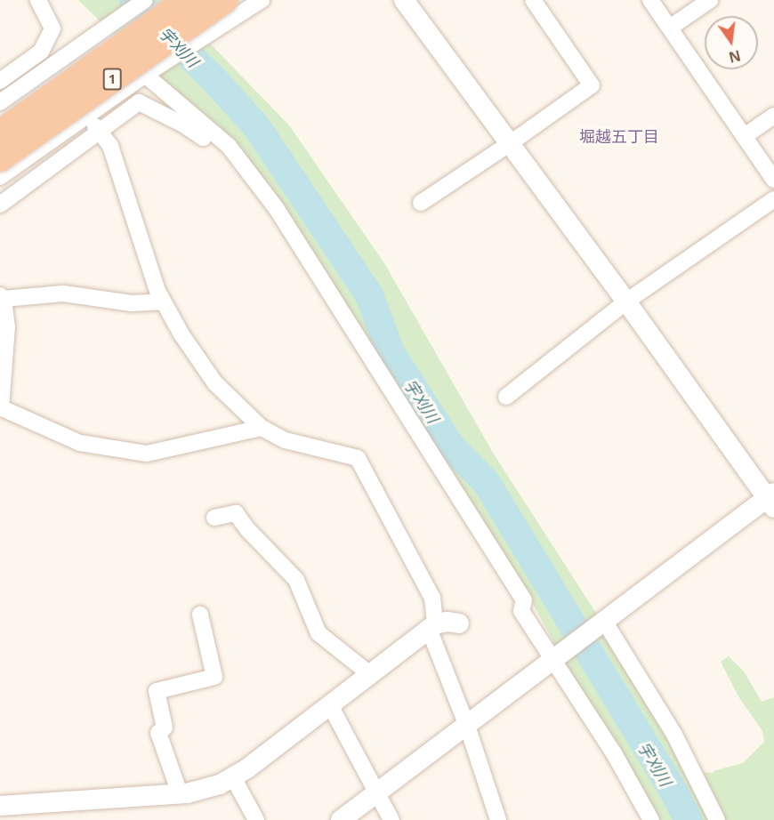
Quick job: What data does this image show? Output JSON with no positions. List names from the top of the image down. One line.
{"streets":{"highway":["1"]},"districts":["堀越五丁目"],"water":["宇刈川"],"north":"bottom"}
